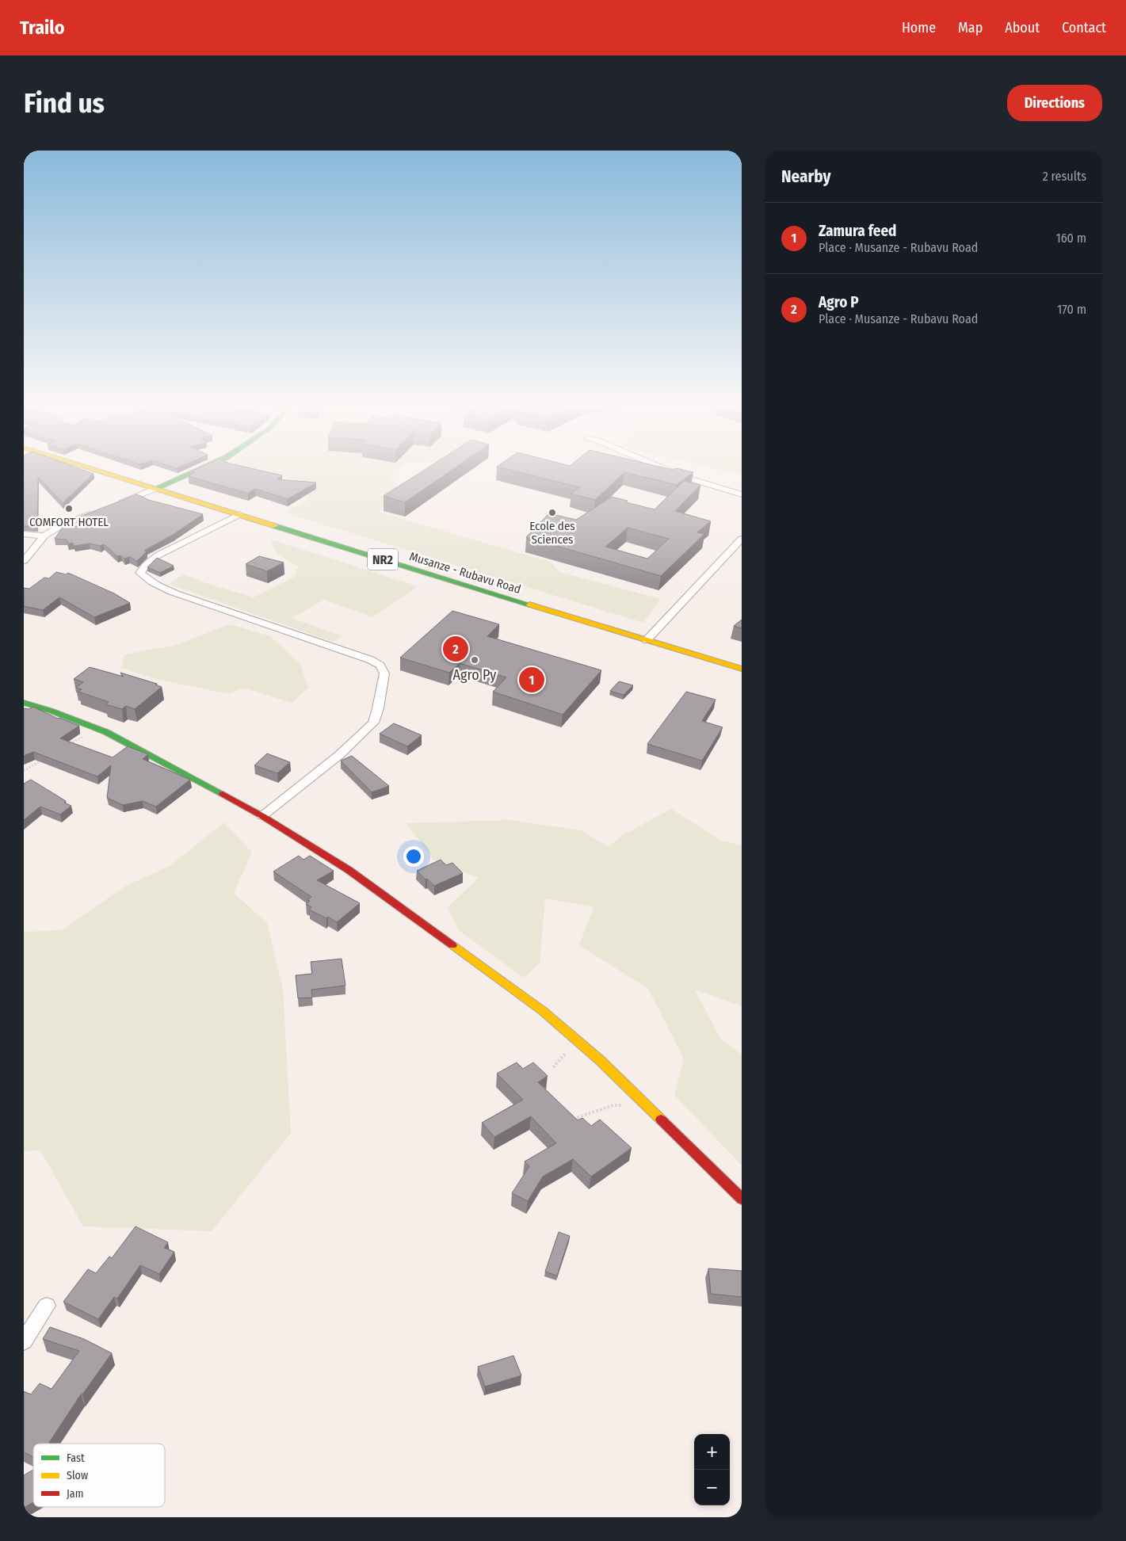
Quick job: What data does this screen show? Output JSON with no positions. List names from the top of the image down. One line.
{"streets":{"main road":["NR2","Musanze - Rubavu Road"]},"places":["COMFORT HOTEL","Ecole des Sciences","Agro Py"],"legend":["Fast","Slow","Jam"],"page":{"header":"Trailo","nav":["Home","Map","About","Contact"],"buttons":"Directions","title":"Find us","heading":["Nearby","2 results"],"list":[{"mark":"1","name":"Zamura feed","note":"Place · Musanze - Rubavu Road","value":"160 m"},{"mark":"2","name":"Agro P","note":"Place · Musanze - Rubavu Road","value":"170 m"}],"pins":["2","1"],"map_buttons":["+","−"]}}
